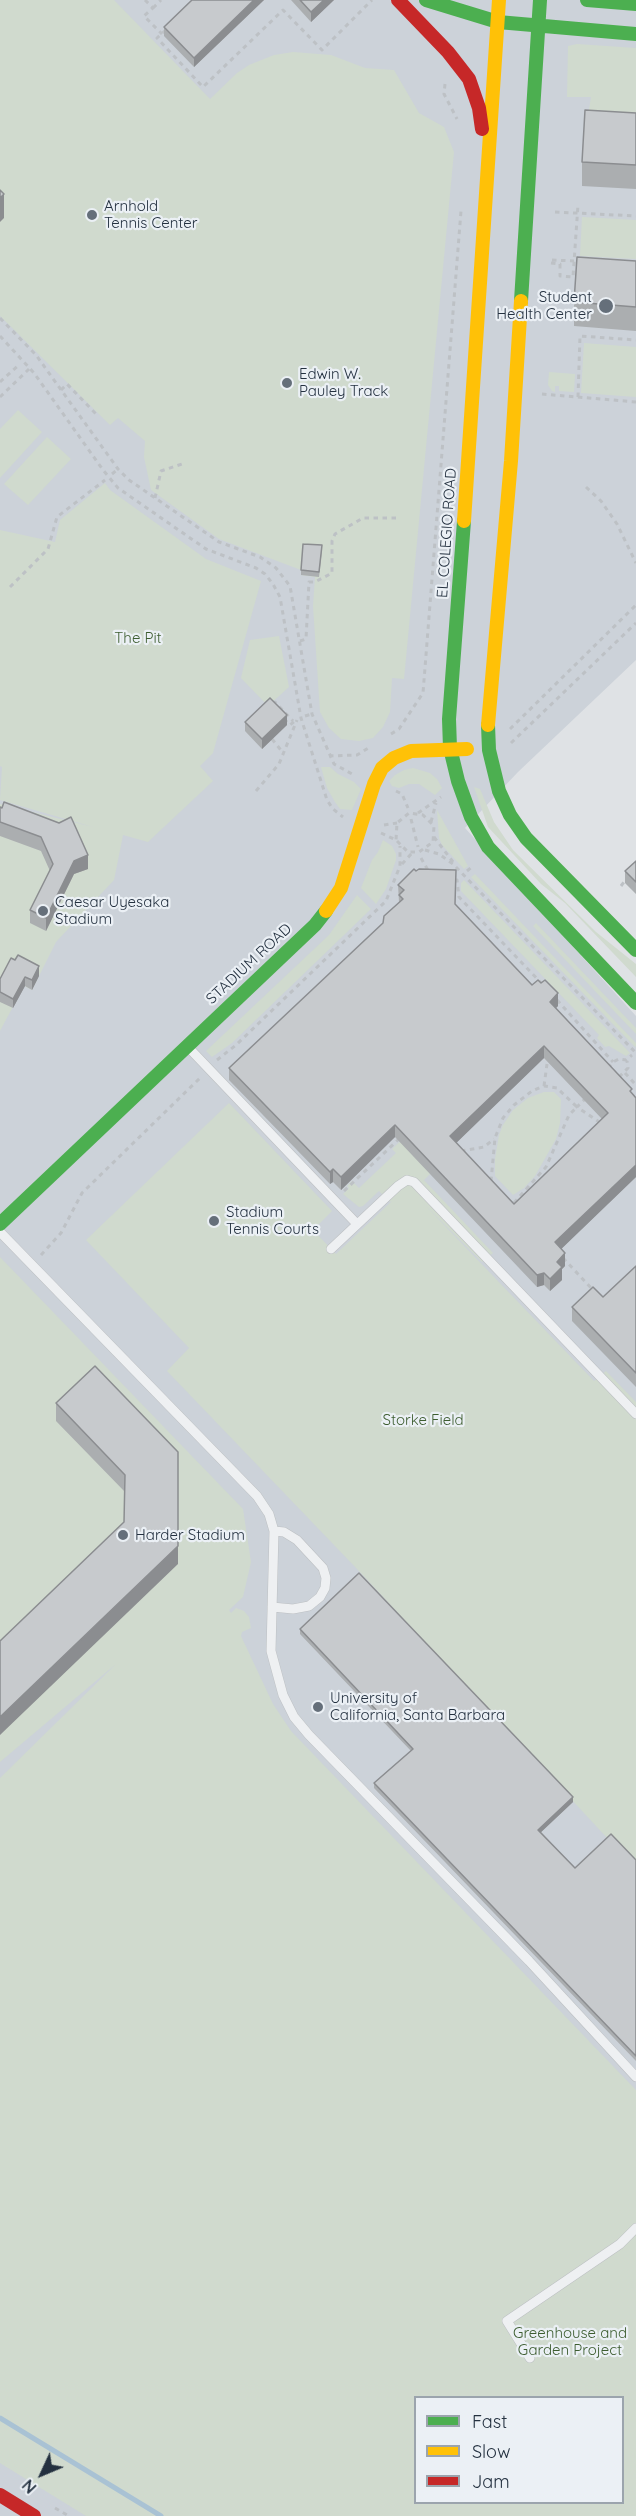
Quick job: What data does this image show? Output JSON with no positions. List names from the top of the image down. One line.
{"streets":{"main road":["EL COLEGIO ROAD","STADIUM ROAD"]},"crossings":[["EL COLEGIO ROAD","STADIUM ROAD"]],"parks":["The Pit","Storke Field","Greenhouse and Garden Project"],"places":["Arnhold Tennis Center","Student Health Center","Edwin W. Pauley Track","Caesar Uyesaka Stadium","Stadium Tennis Courts","Harder Stadium","University of California, Santa Barbara"],"legend":["Fast","Slow","Jam"],"north":"bottom left"}
